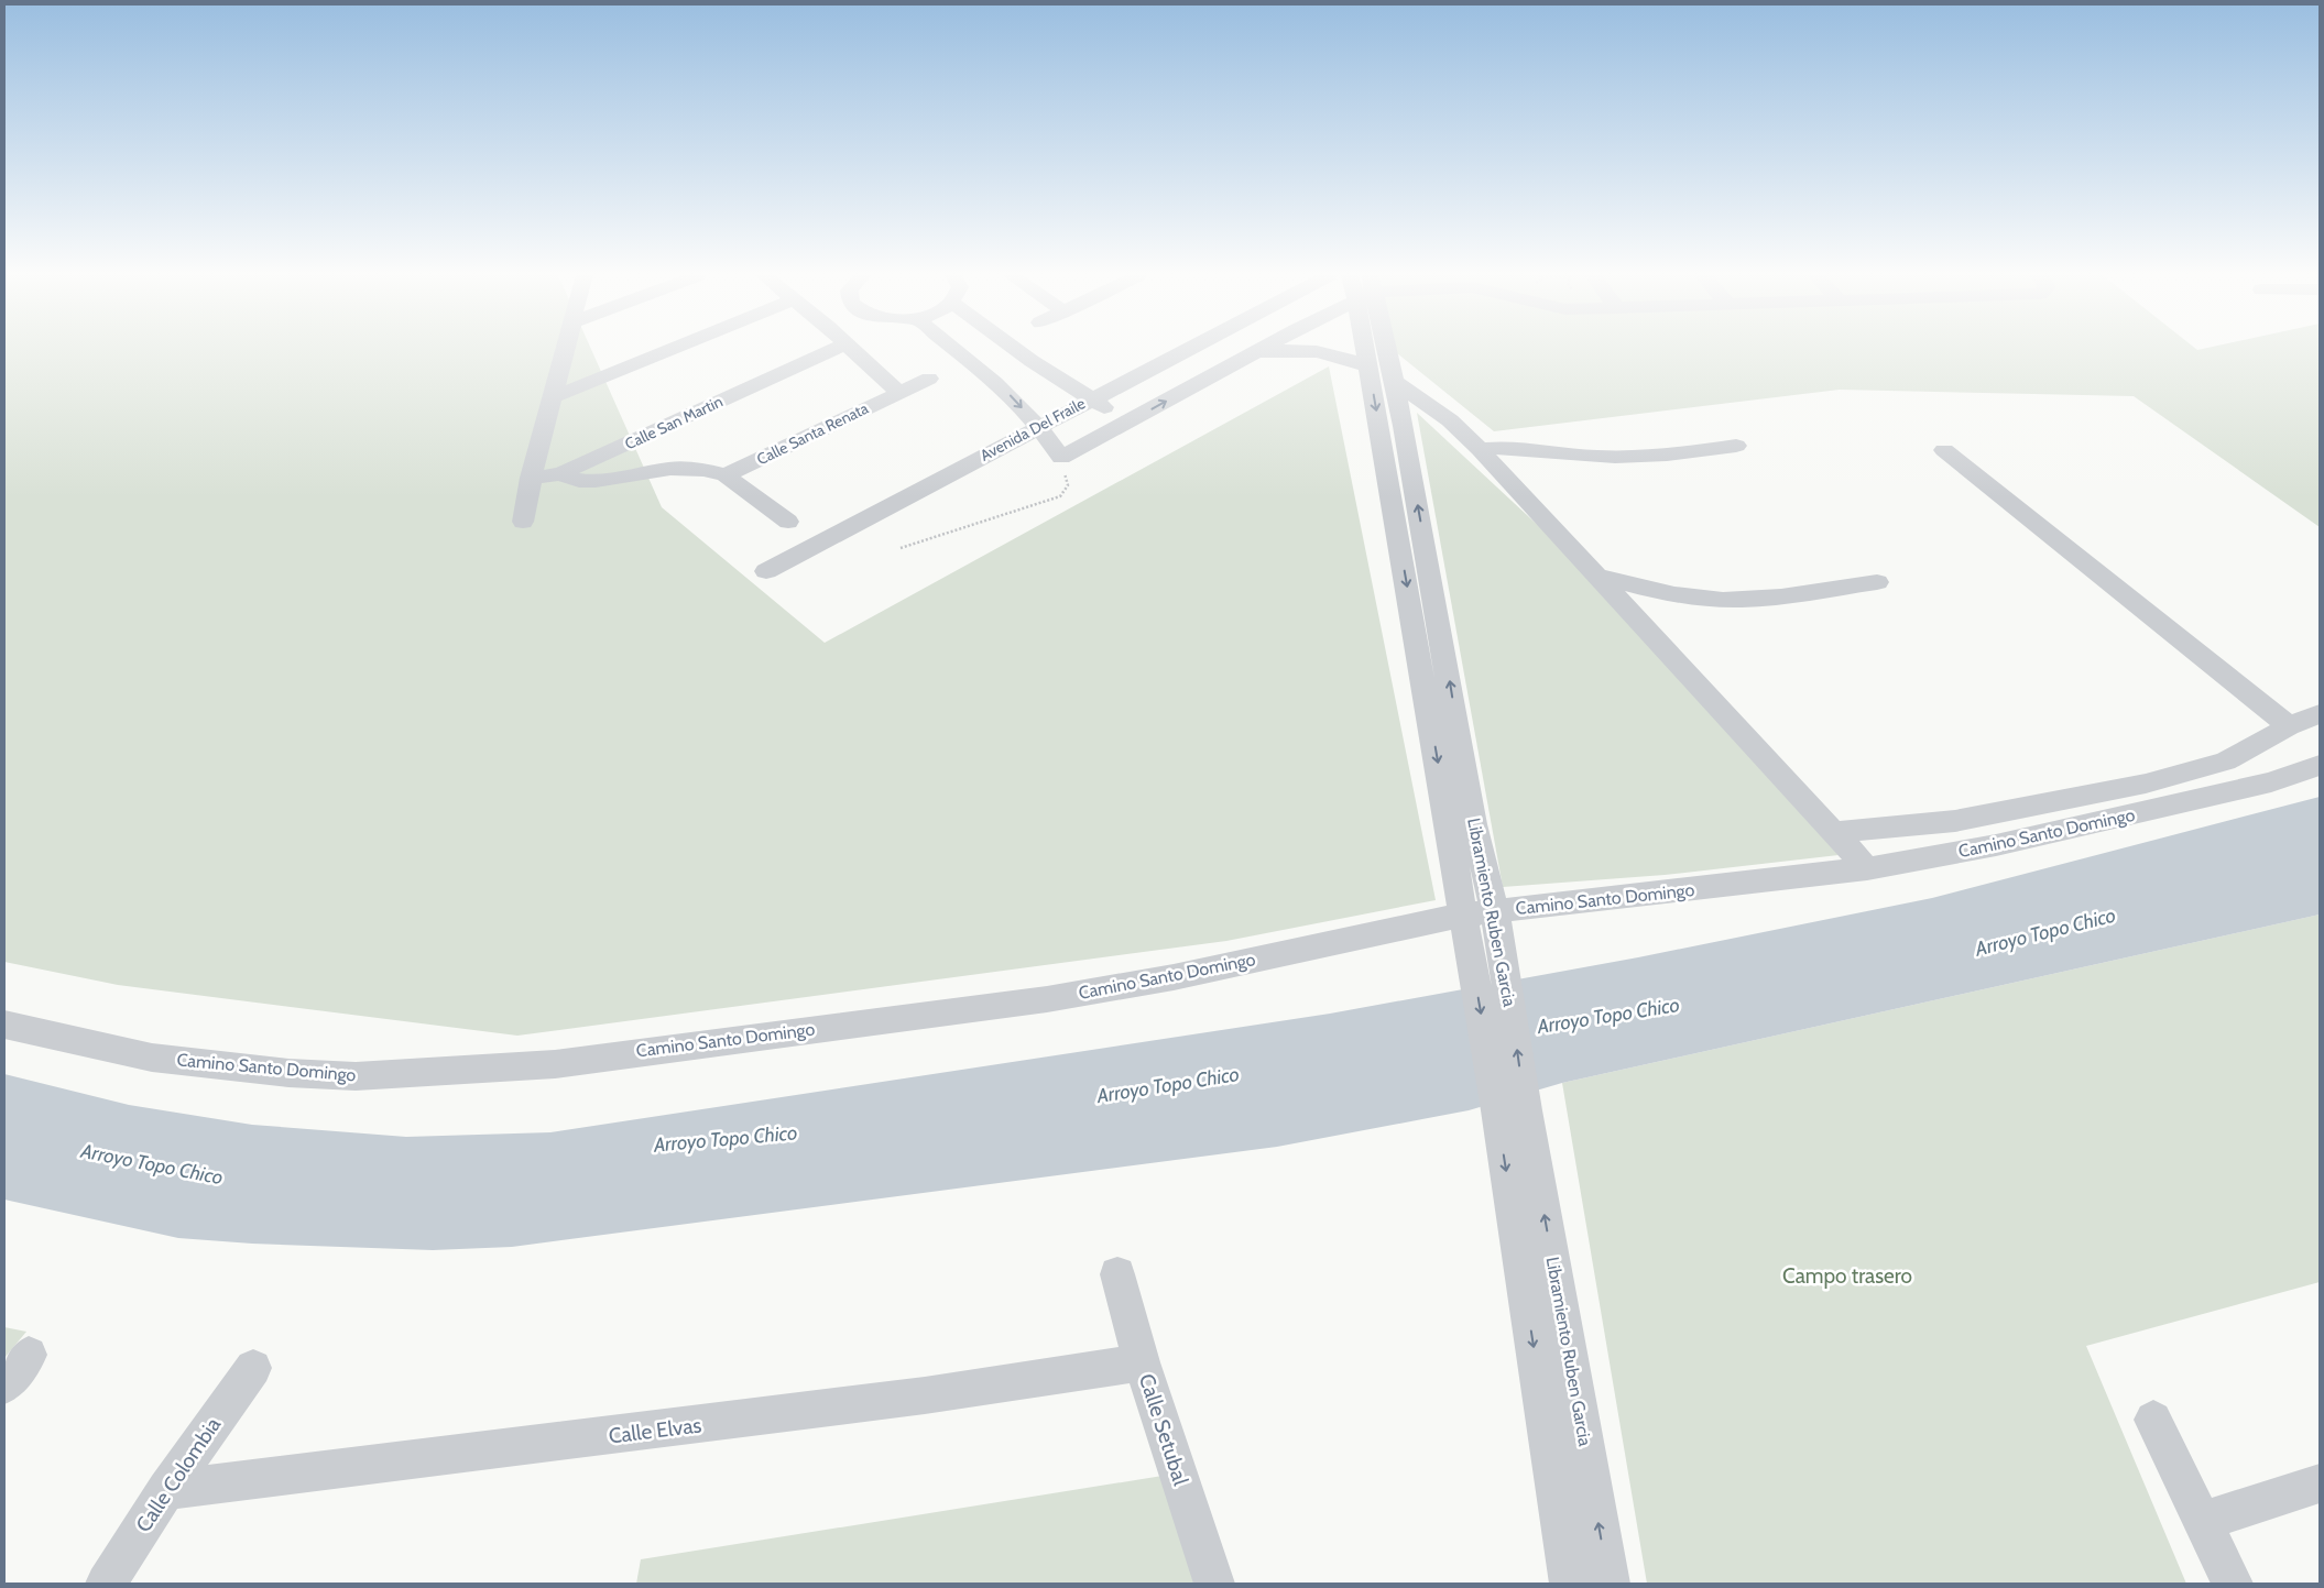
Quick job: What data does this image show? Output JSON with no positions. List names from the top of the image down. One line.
{"streets":{"street":["Calle San Martin","Avenida Del Fraile","Calle Santa Renata","Camino Santo Domingo","Libramiento Ruben Garcia","Calle Setubal","Calle Elvas","Calle Colombia"]},"crossings":[["Camino Santo Domingo","Libramiento Ruben Garcia"],["Calle Setubal","Calle Elvas"],["Calle Elvas","Calle Colombia"]],"water":["Arroyo Topo Chico"],"parks":["Campo trasero"]}
